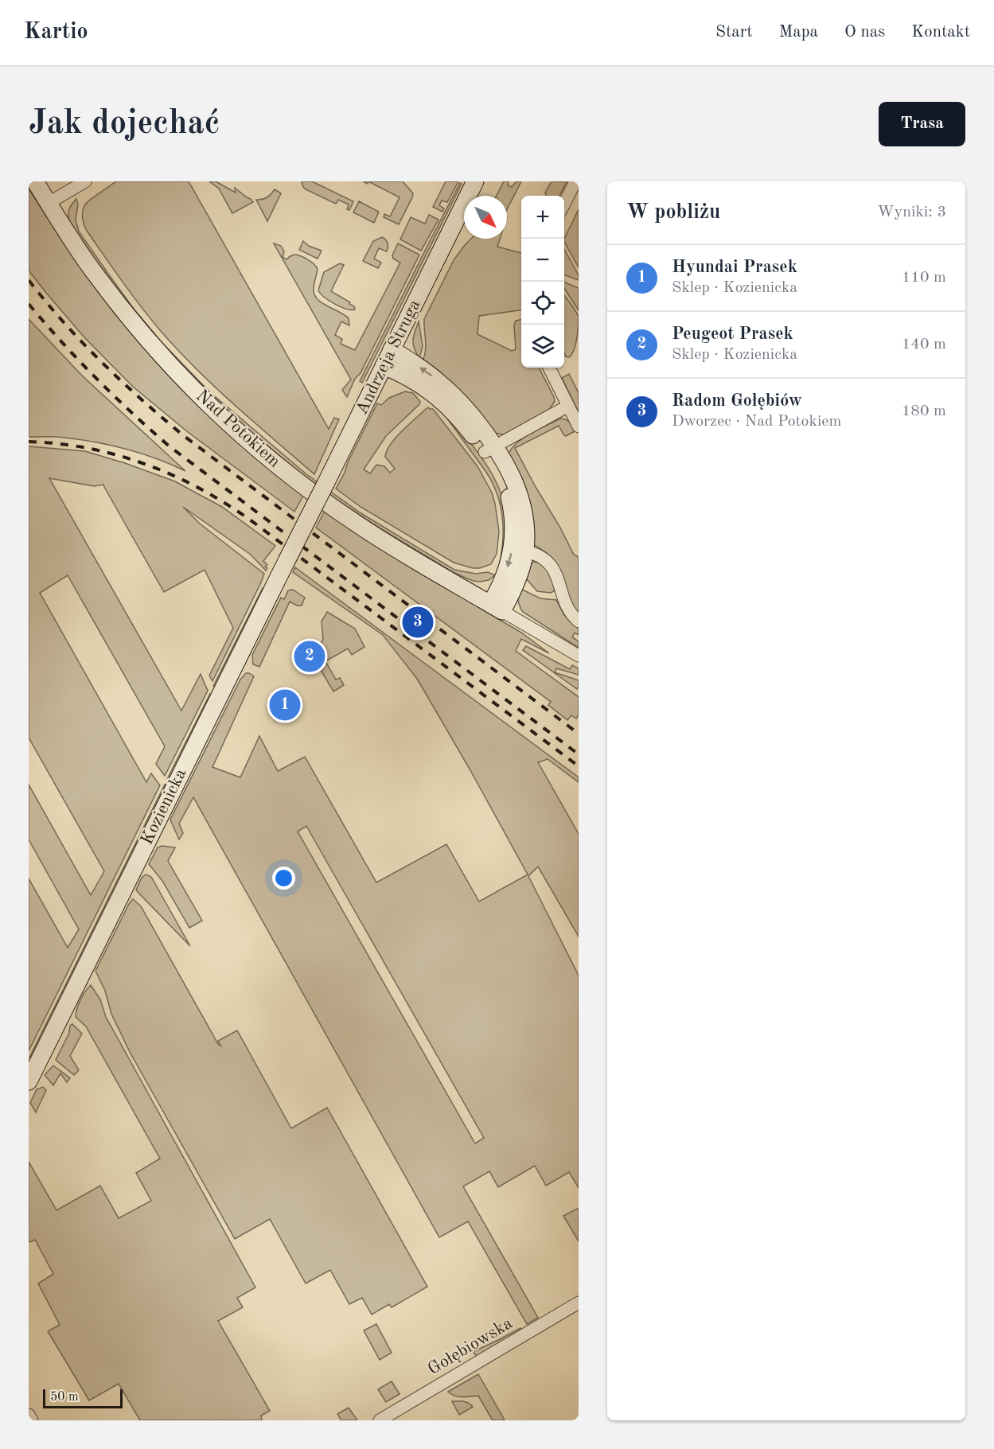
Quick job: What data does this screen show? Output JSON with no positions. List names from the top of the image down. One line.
{"streets":{"main road":["Andrzeja Struga","Nad Potokiem","Kozienicka"],"street":["Gołębiowska"]},"crossings":[["Andrzeja Struga","Kozienicka"]],"scale_bar":"50 m","north":"bottom right","page":{"header":"Kartio","nav":["Start","Mapa","O nas","Kontakt"],"buttons":"Trasa","title":"Jak dojechać","heading":["W pobliżu","Wyniki: 3"],"map_buttons":["+","−"],"list":[{"mark":"1","name":"Hyundai Prasek","note":"Sklep · Kozienicka","value":"110 m"},{"mark":"2","name":"Peugeot Prasek","note":"Sklep · Kozienicka","value":"140 m"},{"mark":"3","name":"Radom Gołębiów","note":"Dworzec · Nad Potokiem","value":"180 m"}],"pins":["3","2","1"],"scale":"50 m"}}
